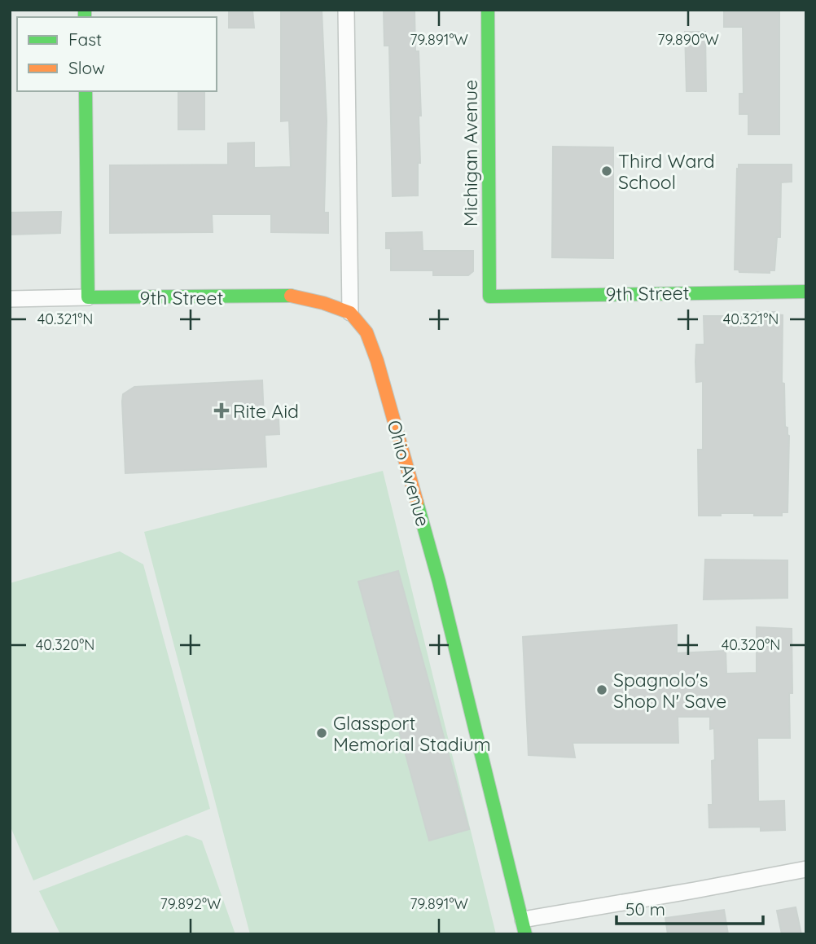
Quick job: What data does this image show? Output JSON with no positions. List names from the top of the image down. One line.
{"streets":{"main road":["Michigan Avenue","9th Street","Ohio Avenue"]},"crossings":[["Michigan Avenue","9th Street"],["9th Street","Ohio Avenue"]],"places":{"other":["Third Ward School","Spagnolo's Shop N' Save","Glassport Memorial Stadium"],"health":["Rite Aid"]},"legend":["Fast","Slow"],"scale_bar":"50 m","coordinates":["79.891°W","79.890°W","40.321°N","40.320°N","79.892°W"]}
